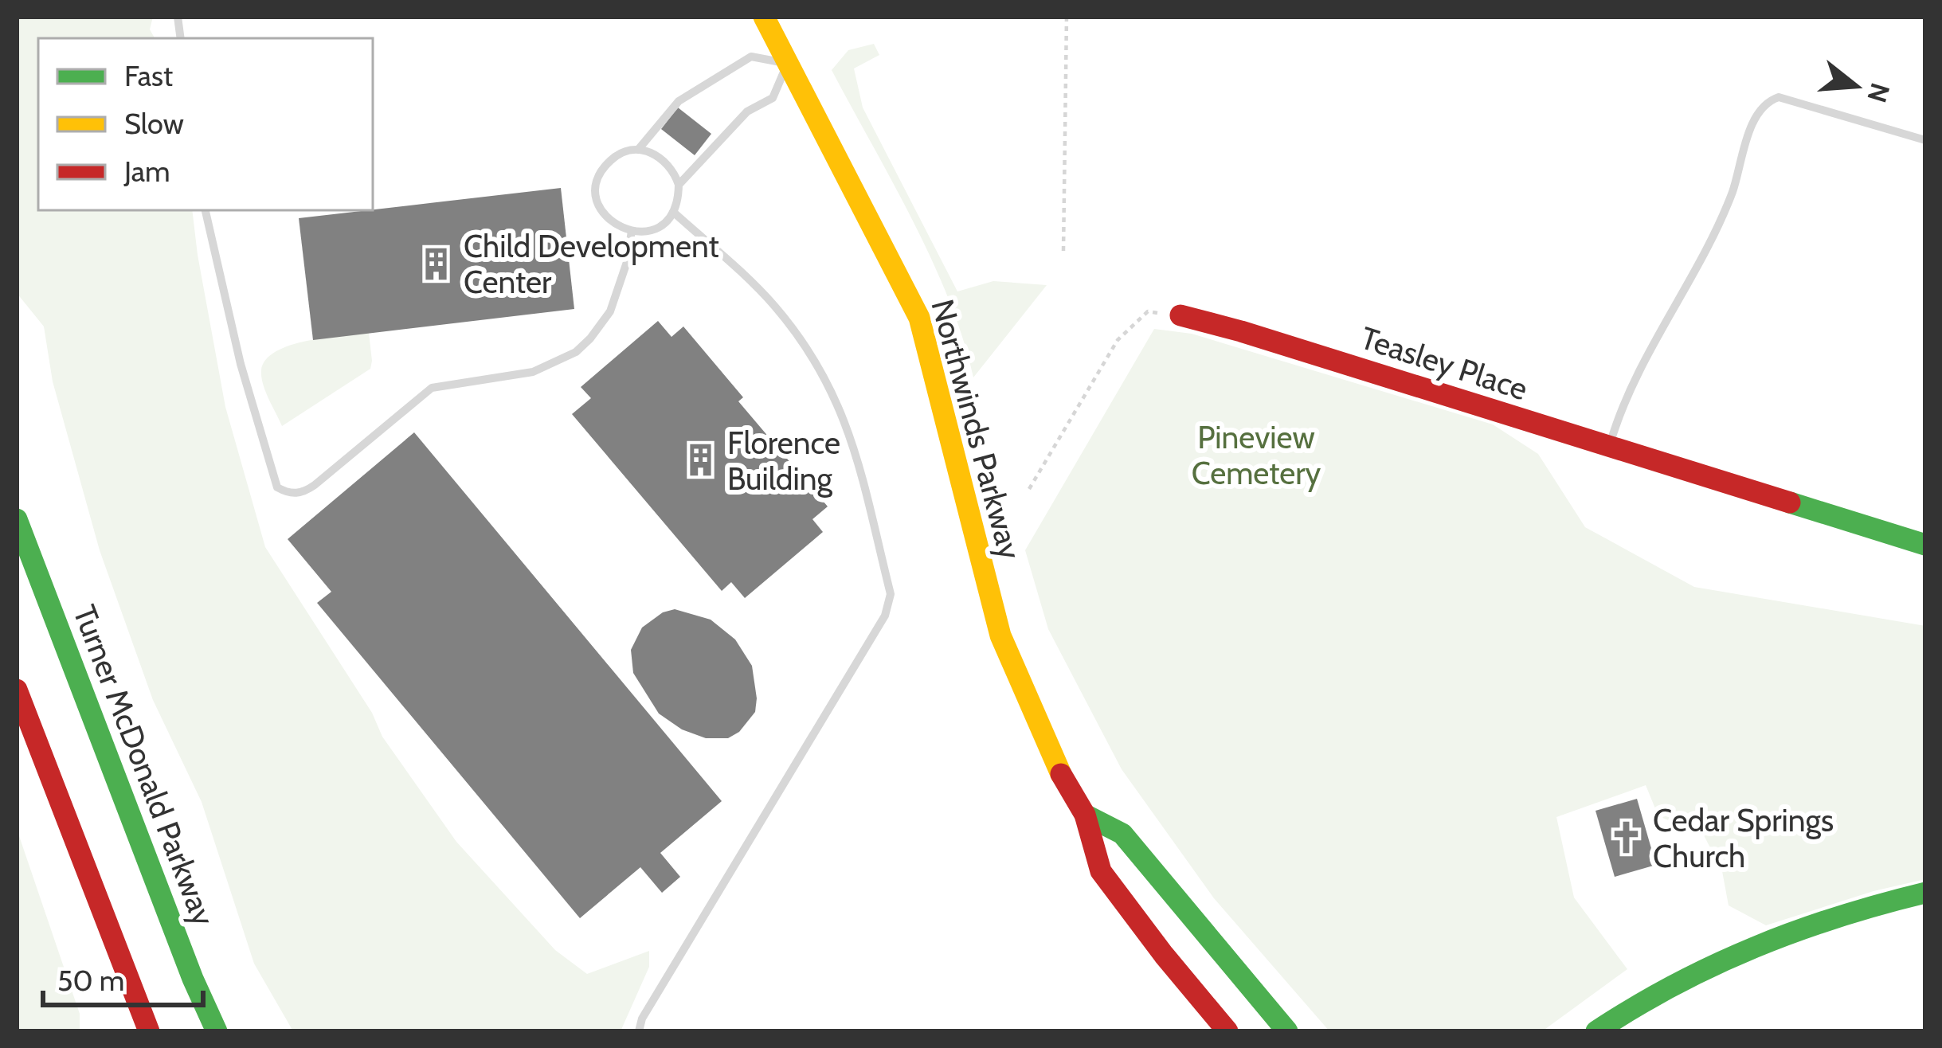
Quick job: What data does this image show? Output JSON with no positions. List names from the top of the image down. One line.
{"streets":{"main road":["Teasley Place","Northwinds Parkway","Turner McDonald Parkway"]},"parks":["Pineview Cemetery"],"places":{"building":["Child Development Center","Florence Building"],"church":["Cedar Springs Church"]},"legend":["Fast","Slow","Jam"],"scale_bar":"50 m","north":"right"}
